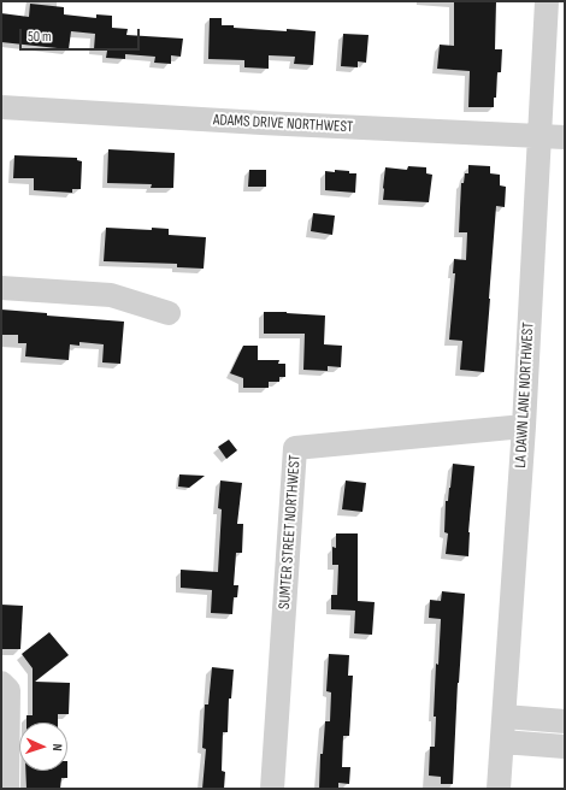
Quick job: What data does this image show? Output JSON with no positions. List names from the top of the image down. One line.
{"streets":{"street":["ADAMS DRIVE NORTHWEST","LA DAWN LANE NORTHWEST","SUMTER STREET NORTHWEST"]},"crossings":[["ADAMS DRIVE NORTHWEST","LA DAWN LANE NORTHWEST"],["LA DAWN LANE NORTHWEST","SUMTER STREET NORTHWEST"]],"scale_bar":"50 m","north":"right"}
